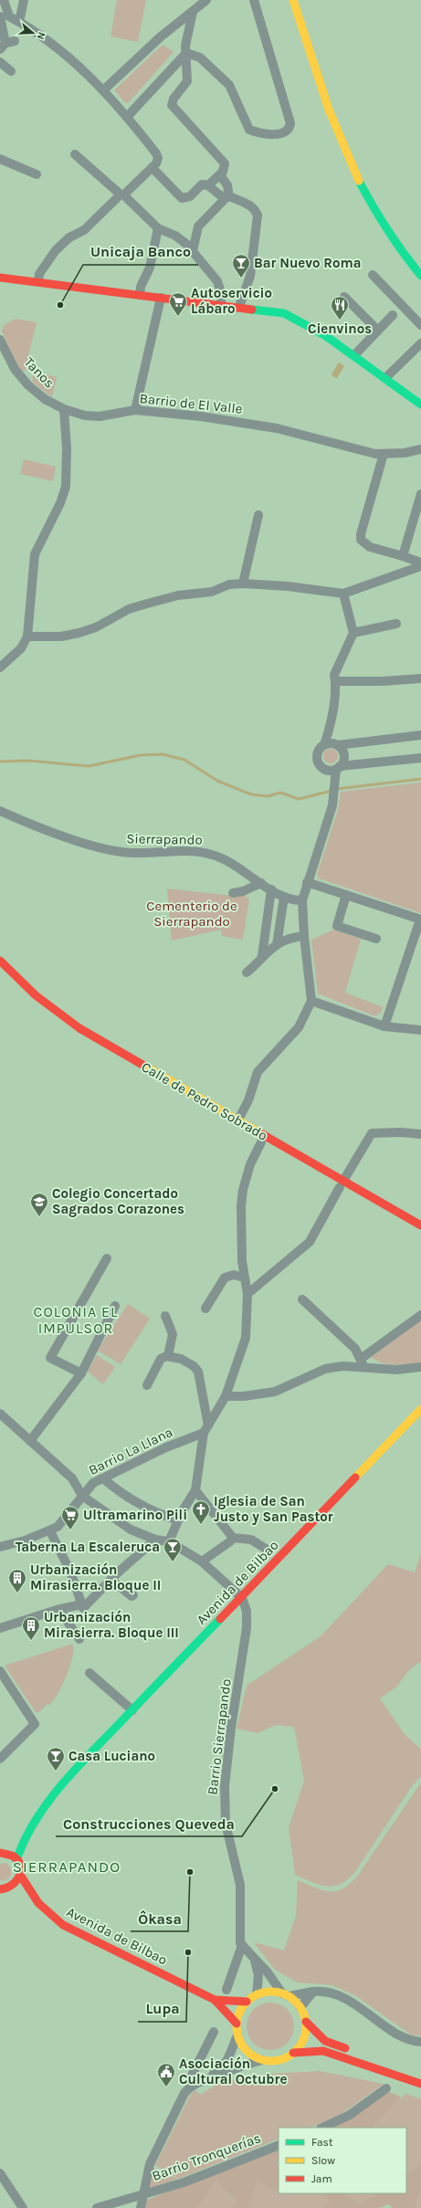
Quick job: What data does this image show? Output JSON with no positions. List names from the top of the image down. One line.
{"streets":{"main road":["Calle de Pedro Sobrado","Avenida de Bilbao"],"street":["Tanos","Barrio de El Valle","Sierrapando","Barrio La Llana","Barrio Sierrapando","Barrio Tronquerías"]},"crossings":[["Tanos","Barrio de El Valle"],["Avenida de Bilbao","Barrio Sierrapando"]],"districts":["COLONIA EL IMPULSOR","SIERRAPANDO"],"parks":["Cementerio de Sierrapando"],"places":{"bar":["Bar Nuevo Roma","Taberna La Escaleruca","Casa Luciano"],"other":["Unicaja Banco","Construcciones Queveda","Ôkasa","Lupa"],"supermarket":["Autoservicio Lábaro","Ultramarino Pili"],"restaurant":["Cienvinos"],"school or university":["Colegio Concertado Sagrados Corazones"],"church":["Iglesia de San Justo y San Pastor"],"building":["Urbanización Mirasierra. Bloque II","Urbanización Mirasierra. Bloque III"],"public building":["Asociación Cultural Octubre"]},"legend":["Fast","Slow","Jam"],"north":"right"}
